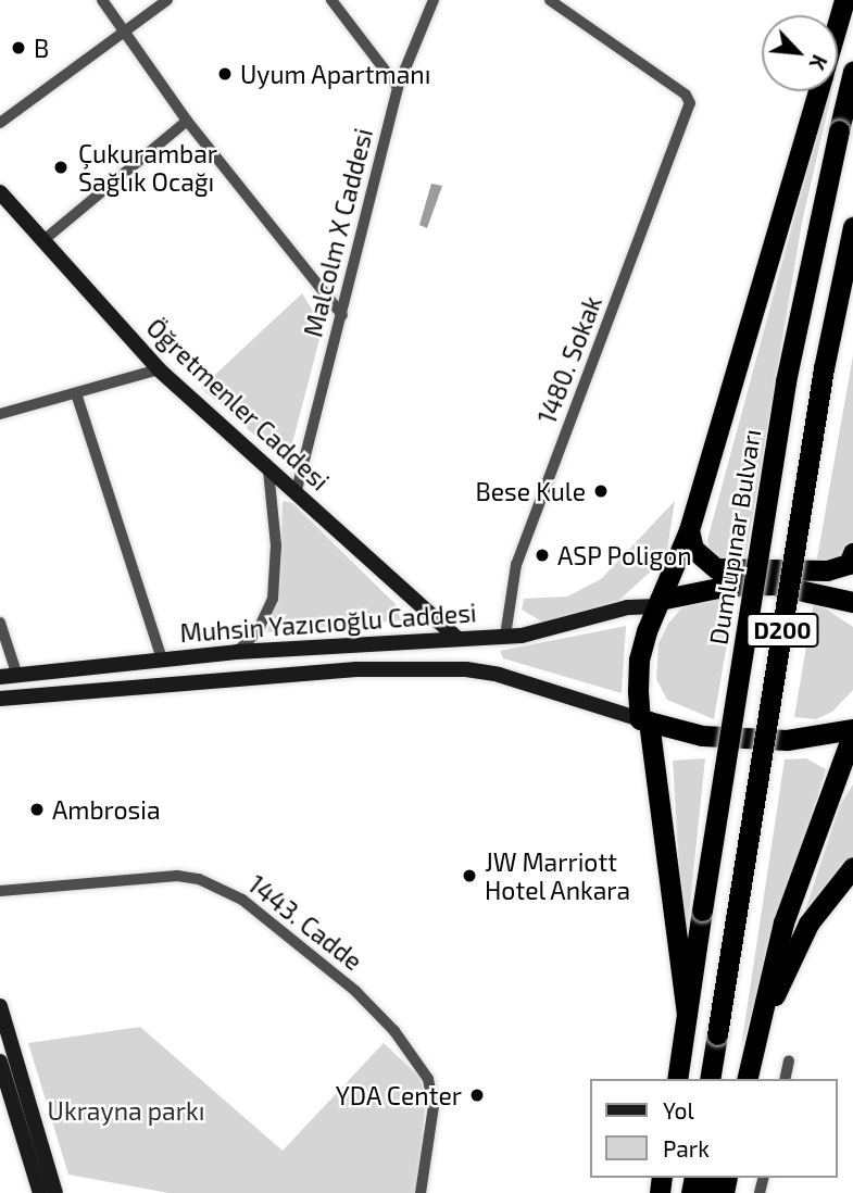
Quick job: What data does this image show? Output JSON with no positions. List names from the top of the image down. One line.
{"streets":{"highway":["Dumlupınar Bulvarı","D200"],"main road":["Öğretmenler Caddesi","Muhsin Yazıcıoğlu Caddesi"],"street":["Malcolm X Caddesi","1480. Sokak","1443. Cadde"]},"crossings":[["Malcolm X Caddesi","Öğretmenler Caddesi"],["1480. Sokak","Muhsin Yazıcıoğlu Caddesi"],["Öğretmenler Caddesi","Muhsin Yazıcıoğlu Caddesi"],["Dumlupınar Bulvarı","Muhsin Yazıcıoğlu Caddesi"]],"parks":["Ukrayna parkı"],"places":["B","Uyum Apartmanı","Çukurambar Sağlık Ocağı","Bese Kule","ASP Poligon","Ambrosia","JW Marriott Hotel Ankara","YDA Center"],"legend":["Yol","Park"],"north":"bottom right"}
